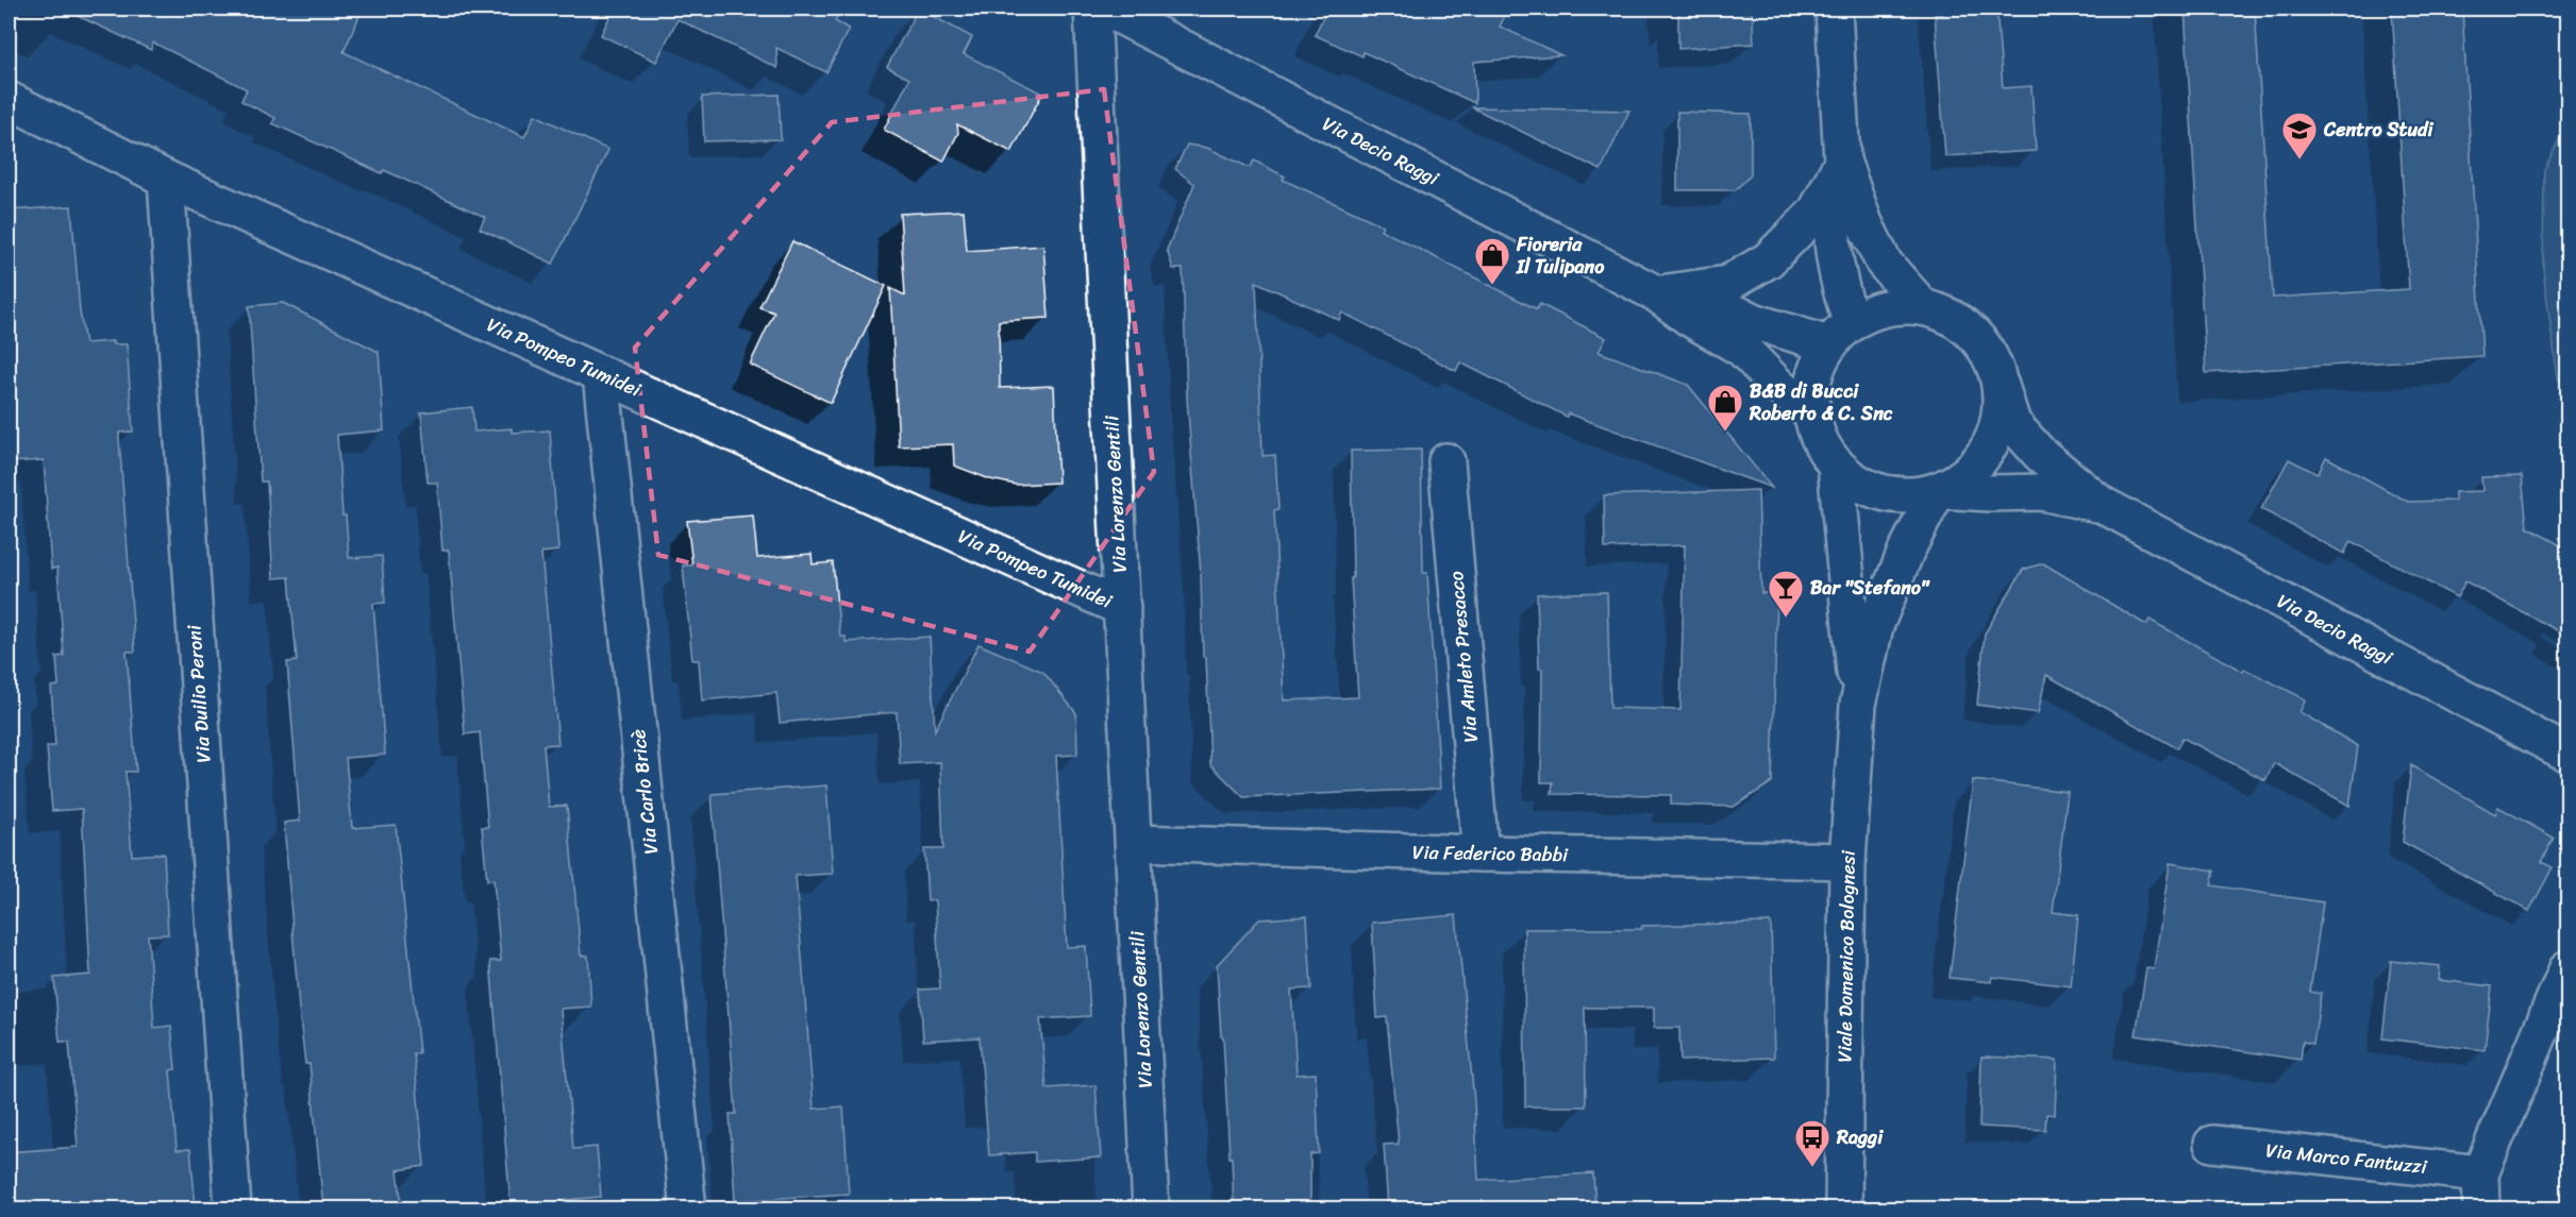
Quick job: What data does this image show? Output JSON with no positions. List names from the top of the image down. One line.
{"streets":{"street":["Via Decio Raggi","Via Pompeo Tumidei","Via Lorenzo Gentili","Via Amleto Presacco","Via Duilio Peroni","Via Carlo Bricè","Via Federico Babbi","Viale Domenico Bolognesi","Via Marco Fantuzzi"]},"crossings":[["Via Decio Raggi","Viale Domenico Bolognesi"],["Via Pompeo Tumidei","Via Lorenzo Gentili"],["Via Pompeo Tumidei","Via Duilio Peroni"],["Via Pompeo Tumidei","Via Carlo Bricè"],["Via Lorenzo Gentili","Via Federico Babbi"],["Via Amleto Presacco","Via Federico Babbi"],["Via Federico Babbi","Viale Domenico Bolognesi"]],"places":{"school or university":["Centro Studi"],"shop":["Fioreria Il Tulipano","B&B di Bucci Roberto & C. Snc"],"bar":["Bar \"Stefano\""],"bus stop":["Raggi"]}}
